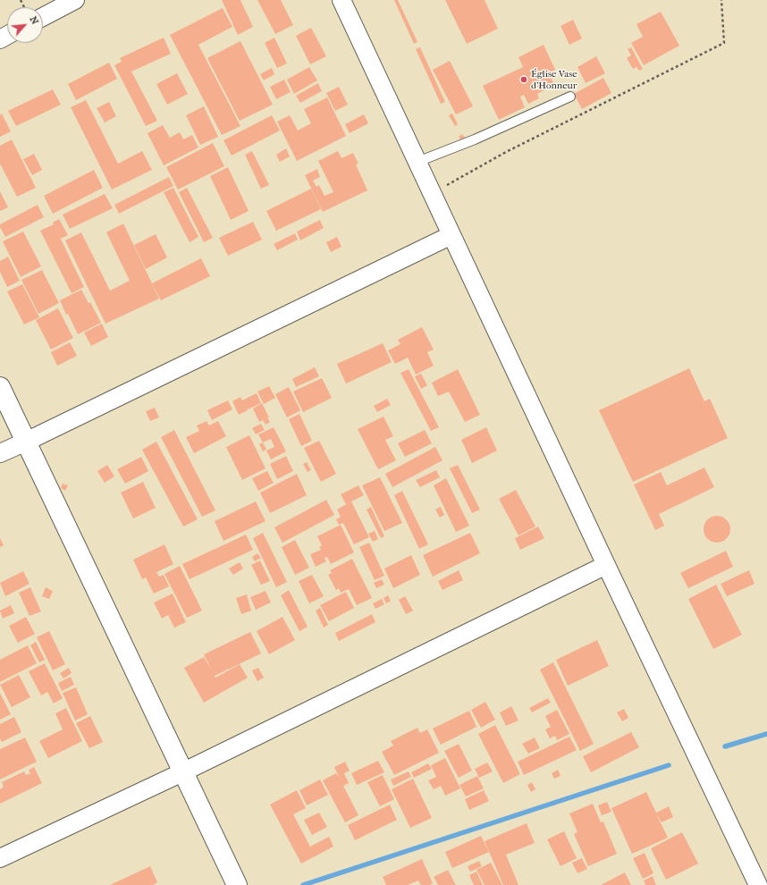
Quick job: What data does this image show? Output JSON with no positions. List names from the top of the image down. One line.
{"places":["Église Vase d'Honneur"],"north":"top right"}
